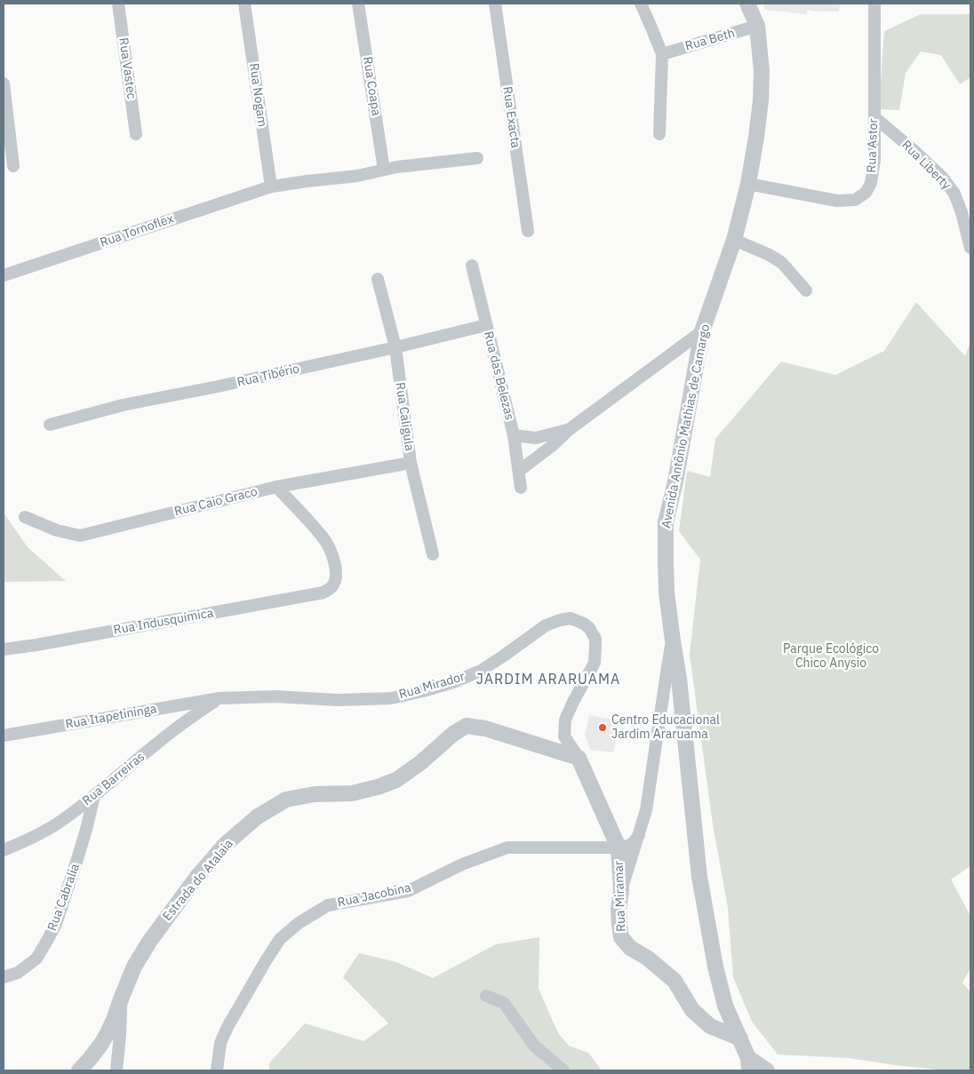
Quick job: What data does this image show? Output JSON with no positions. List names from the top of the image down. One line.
{"streets":{"street":["Rua Beth","Rua Vastec","Rua Coapa","Rua Nogam","Rua Exacta","Rua Astor","Rua Liberty","Rua Tornoflex","Rua Tibério","Rua das Belezas","Rua Caligula","Avenida Antônio Mathias de Camargo","Rua Caio Graco","Rua Indusquímica","Rua Mirador","Rua Itapetininga","Rua Barreiras","Estrada do Atalaia","Rua Jacobina","Rua Miramar","Rua Cabralia"]},"crossings":[["Rua Beth","Avenida Antônio Mathias de Camargo"],["Rua Nogam","Rua Tornoflex"],["Rua Astor","Rua Liberty"],["Rua Astor","Avenida Antônio Mathias de Camargo"],["Rua Tibério","Rua das Belezas"],["Rua Tibério","Rua Caligula"],["Rua Caligula","Rua Caio Graco"],["Avenida Antônio Mathias de Camargo","Rua Miramar"],["Rua Caio Graco","Rua Indusquímica"],["Rua Mirador","Rua Itapetininga"],["Rua Mirador","Rua Barreiras"],["Rua Mirador","Estrada do Atalaia"],["Rua Mirador","Rua Miramar"],["Rua Itapetininga","Rua Barreiras"],["Rua Barreiras","Rua Cabralia"],["Estrada do Atalaia","Rua Miramar"],["Rua Jacobina","Rua Miramar"]],"districts":["JARDIM ARARUAMA"],"parks":["Parque Ecológico Chico Anysio"],"places":["Centro Educacional Jardim Araruama"]}
